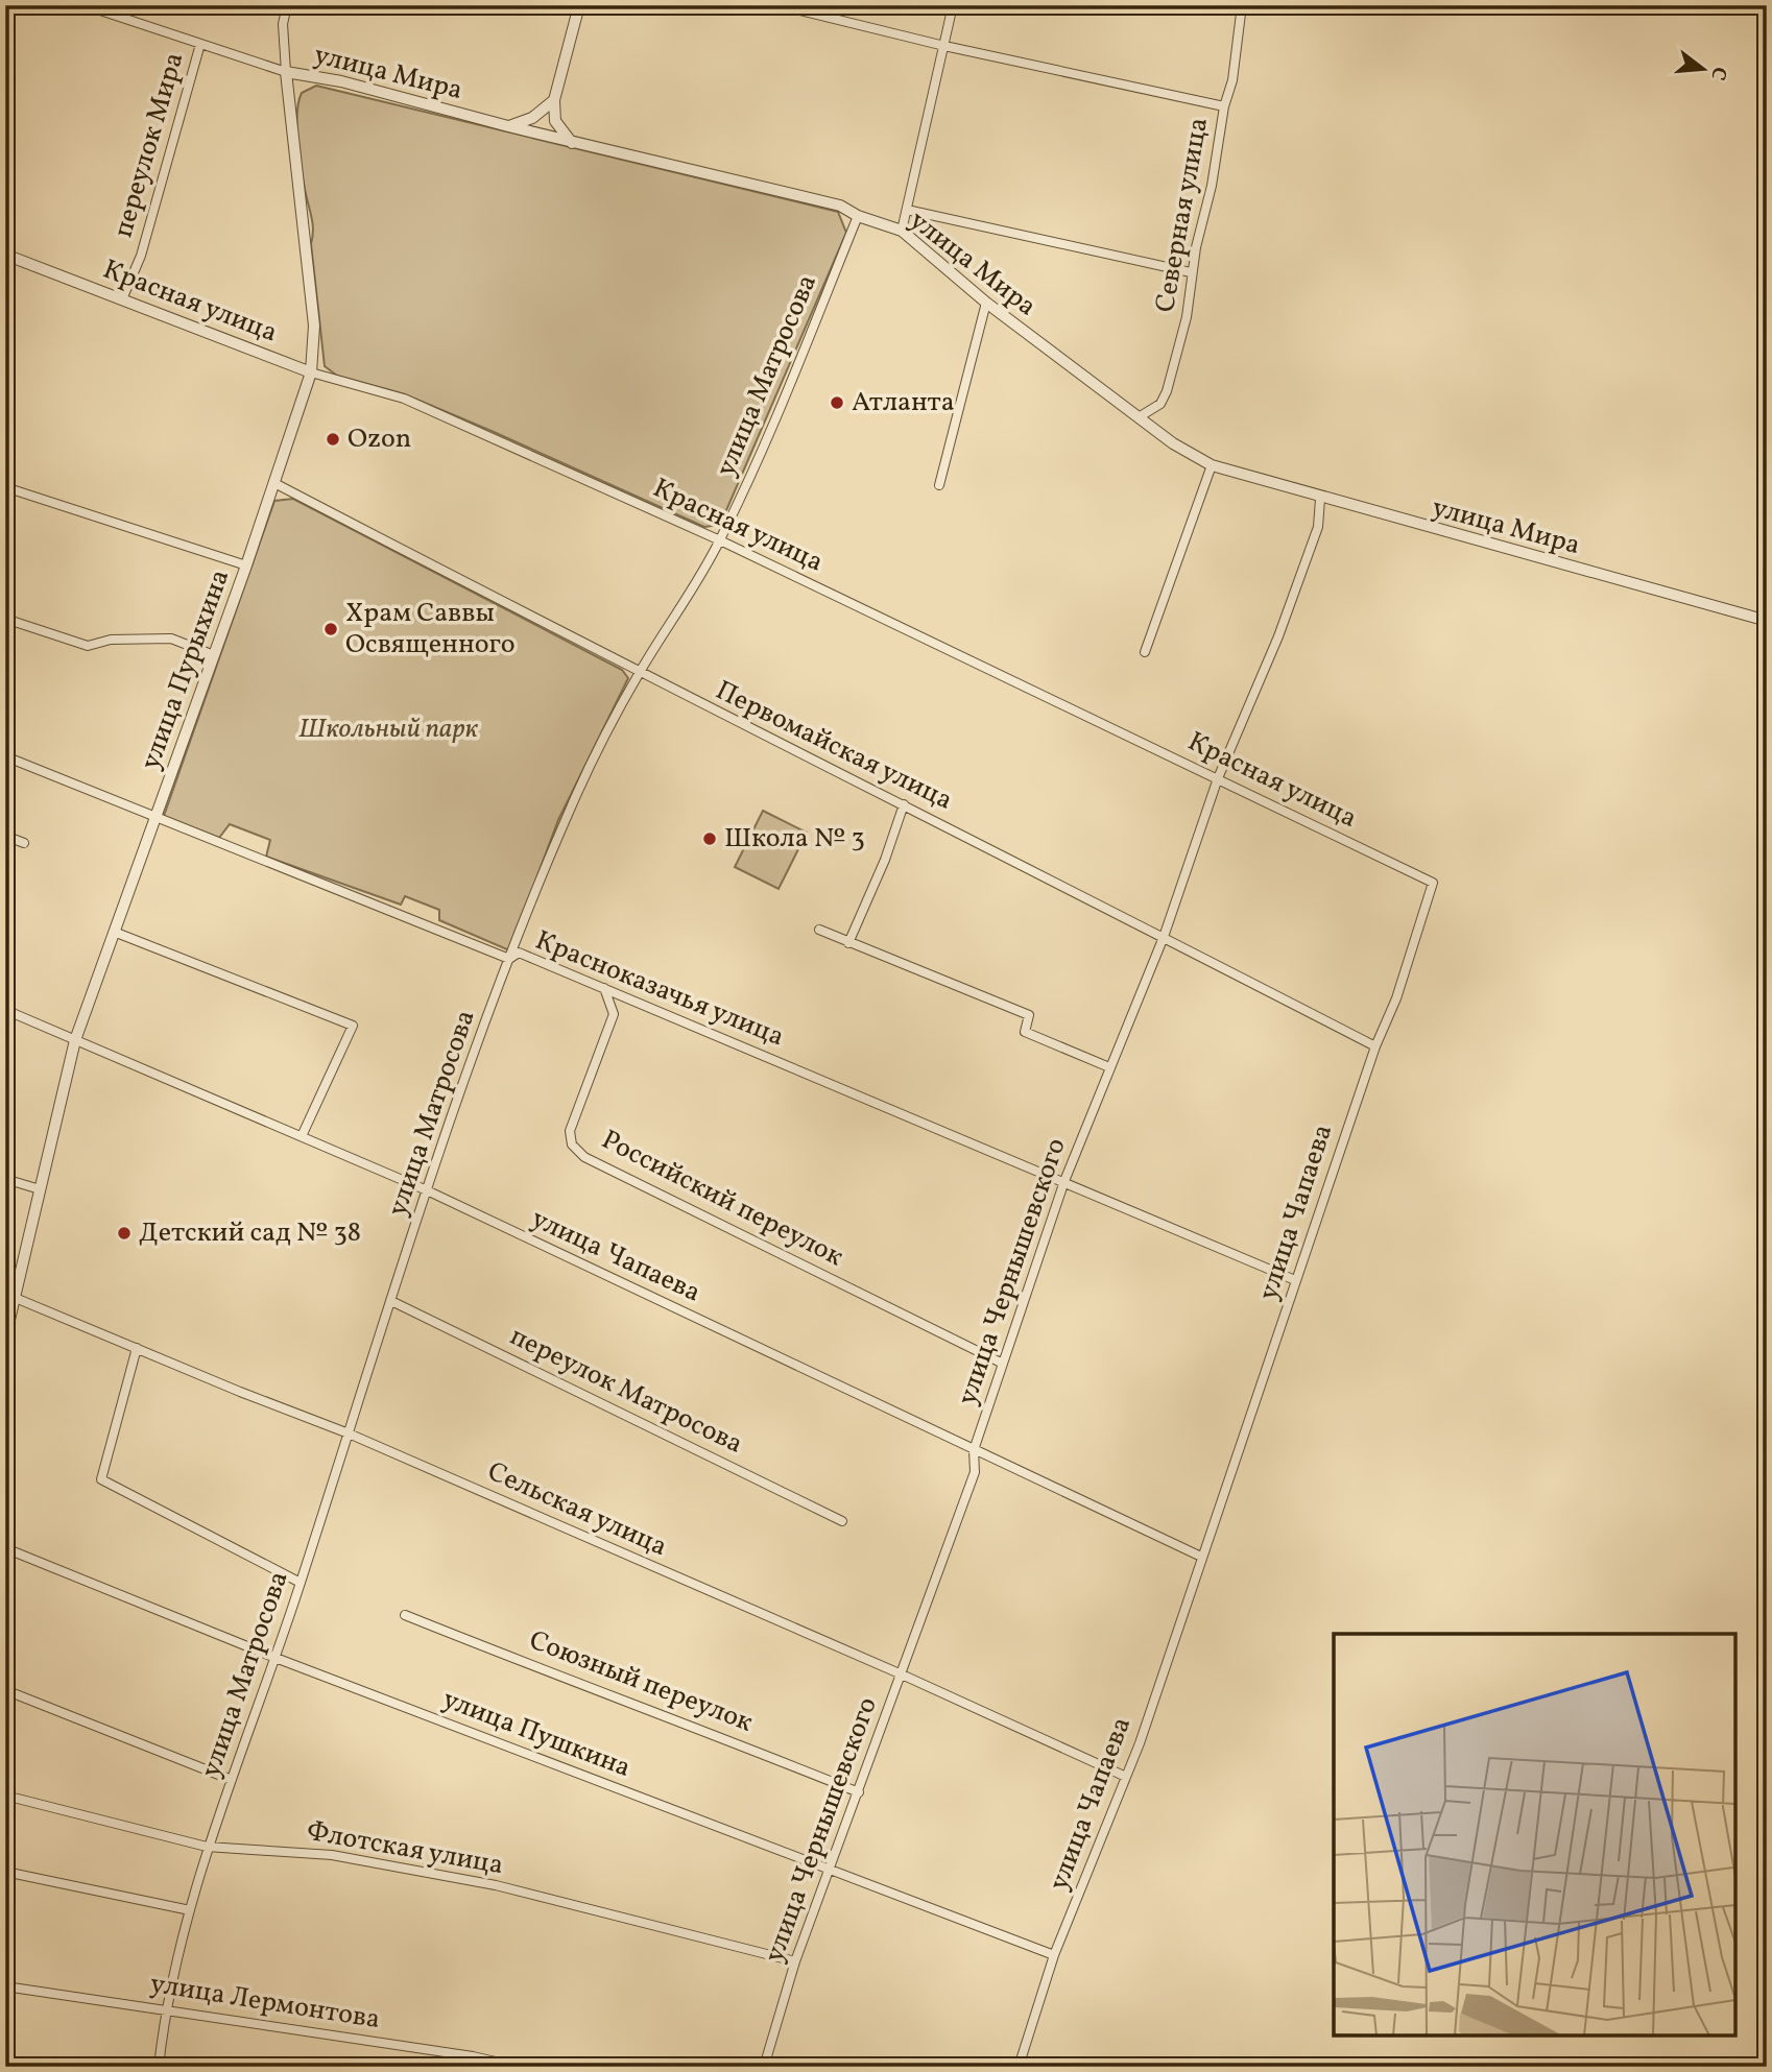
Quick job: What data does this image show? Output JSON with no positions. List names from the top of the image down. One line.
{"streets":{"street":["улица Мира","переулок Мира","Северная улица","Красная улица","улица Матросова","улица Пурыхина","Первомайская улица","Красноказачья улица","Российский переулок","улица Чапаева","улица Чернышевского","переулок Матросова","Сельская улица","Союзный переулок","улица Пушкина","Флотская улица","улица Лермонтова"]},"crossings":[["улица Мира","переулок Мира"],["улица Мира","Северная улица"],["улица Мира","улица Матросова"],["улица Мира","улица Пурыхина"],["улица Мира","улица Чернышевского"],["переулок Мира","Красная улица"],["Красная улица","улица Матросова"],["Красная улица","улица Пурыхина"],["Красная улица","улица Чапаева"],["Красная улица","улица Чернышевского"],["улица Матросова","Первомайская улица"],["улица Матросова","Красноказачья улица"],["улица Матросова","улица Чапаева"],["улица Матросова","переулок Матросова"],["улица Матросова","Сельская улица"],["улица Матросова","улица Пушкина"],["улица Матросова","Флотская улица"],["улица Матросова","улица Лермонтова"],["улица Пурыхина","Первомайская улица"],["улица Пурыхина","Красноказачья улица"],["улица Пурыхина","улица Чапаева"],["улица Пурыхина","Сельская улица"],["Первомайская улица","улица Чапаева"],["Первомайская улица","улица Чернышевского"],["Красноказачья улица","Российский переулок"],["Красноказачья улица","улица Чапаева"],["Красноказачья улица","улица Чернышевского"],["Российский переулок","улица Чернышевского"],["улица Чапаева","улица Чернышевского"],["улица Чапаева","Сельская улица"],["улица Чапаева","улица Пушкина"],["улица Чернышевского","Сельская улица"],["улица Чернышевского","Союзный переулок"],["улица Чернышевского","улица Пушкина"],["улица Чернышевского","Флотская улица"]],"parks":["Школьный парк"],"places":["Атланта","Ozon","Храм Саввы Освященного","Школа № 3","Детский сад № 38"],"north":"right"}
